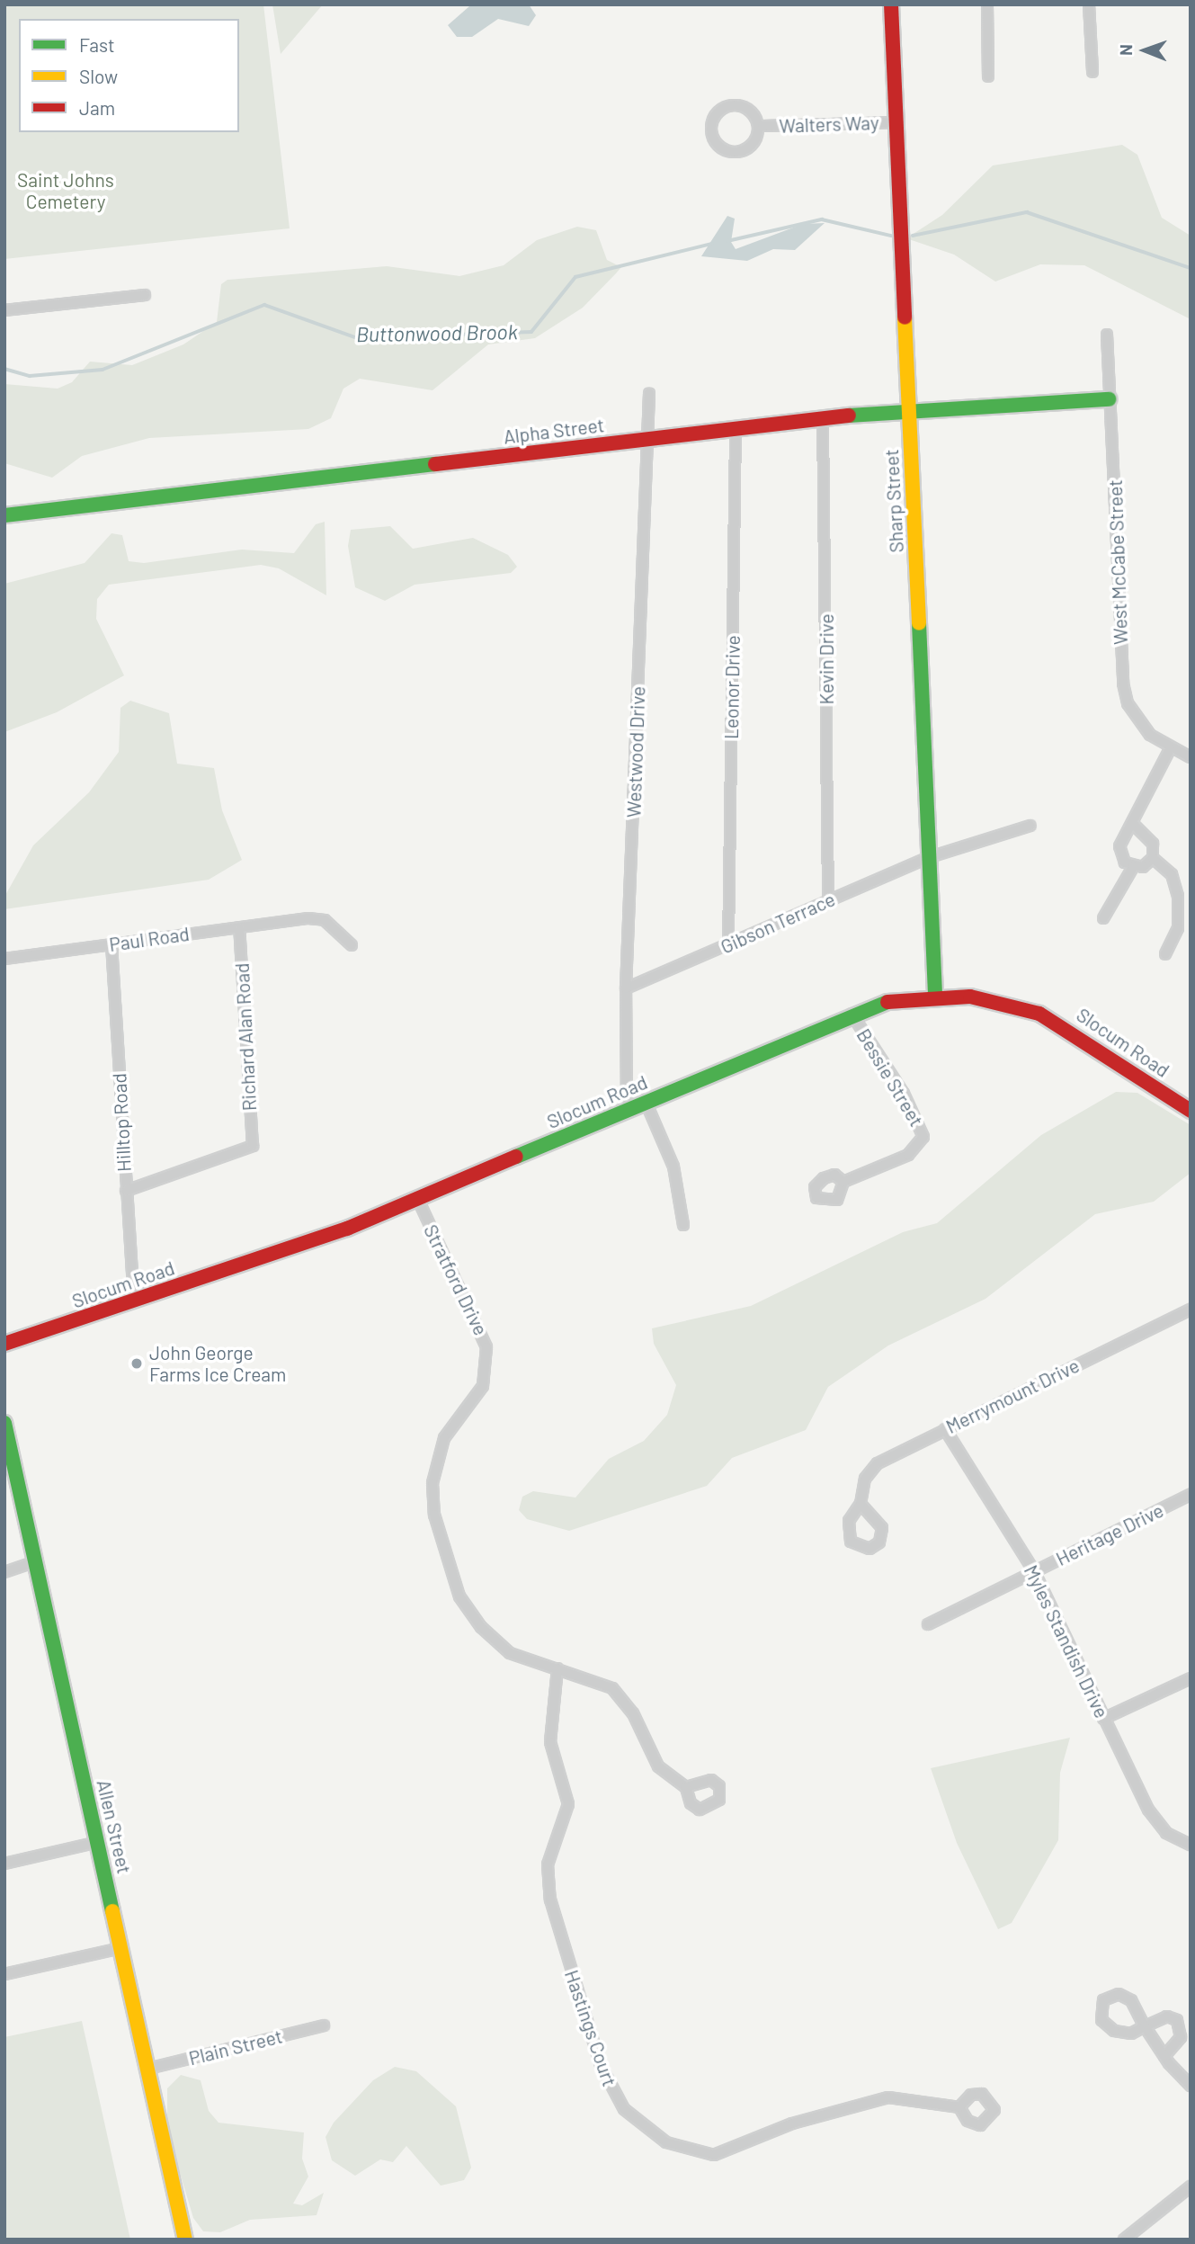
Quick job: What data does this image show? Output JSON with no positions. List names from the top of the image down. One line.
{"streets":{"street":["Walters Way","Alpha Street","Sharp Street","West McCabe Street","Kevin Drive","Leonor Drive","Westwood Drive","Gibson Terrace","Paul Road","Richard Alan Road","Slocum Road","Bessie Street","Hilltop Road","Stratford Drive","Merrymount Drive","Heritage Drive","Myles Standish Drive","Allen Street","Hastings Court","Plain Street"]},"crossings":[["Walters Way","Sharp Street"],["Alpha Street","Sharp Street"],["Alpha Street","West McCabe Street"],["Alpha Street","Kevin Drive"],["Alpha Street","Leonor Drive"],["Alpha Street","Westwood Drive"],["Sharp Street","Gibson Terrace"],["Sharp Street","Slocum Road"],["Kevin Drive","Gibson Terrace"],["Leonor Drive","Gibson Terrace"],["Westwood Drive","Gibson Terrace"],["Westwood Drive","Slocum Road"],["Paul Road","Richard Alan Road"],["Paul Road","Hilltop Road"],["Richard Alan Road","Hilltop Road"],["Slocum Road","Bessie Street"],["Slocum Road","Hilltop Road"],["Slocum Road","Stratford Drive"],["Stratford Drive","Hastings Court"],["Merrymount Drive","Myles Standish Drive"],["Heritage Drive","Myles Standish Drive"],["Allen Street","Plain Street"]],"water":["Buttonwood Brook"],"parks":["Saint Johns Cemetery"],"places":["John George Farms Ice Cream"],"legend":["Fast","Slow","Jam"],"north":"left"}
